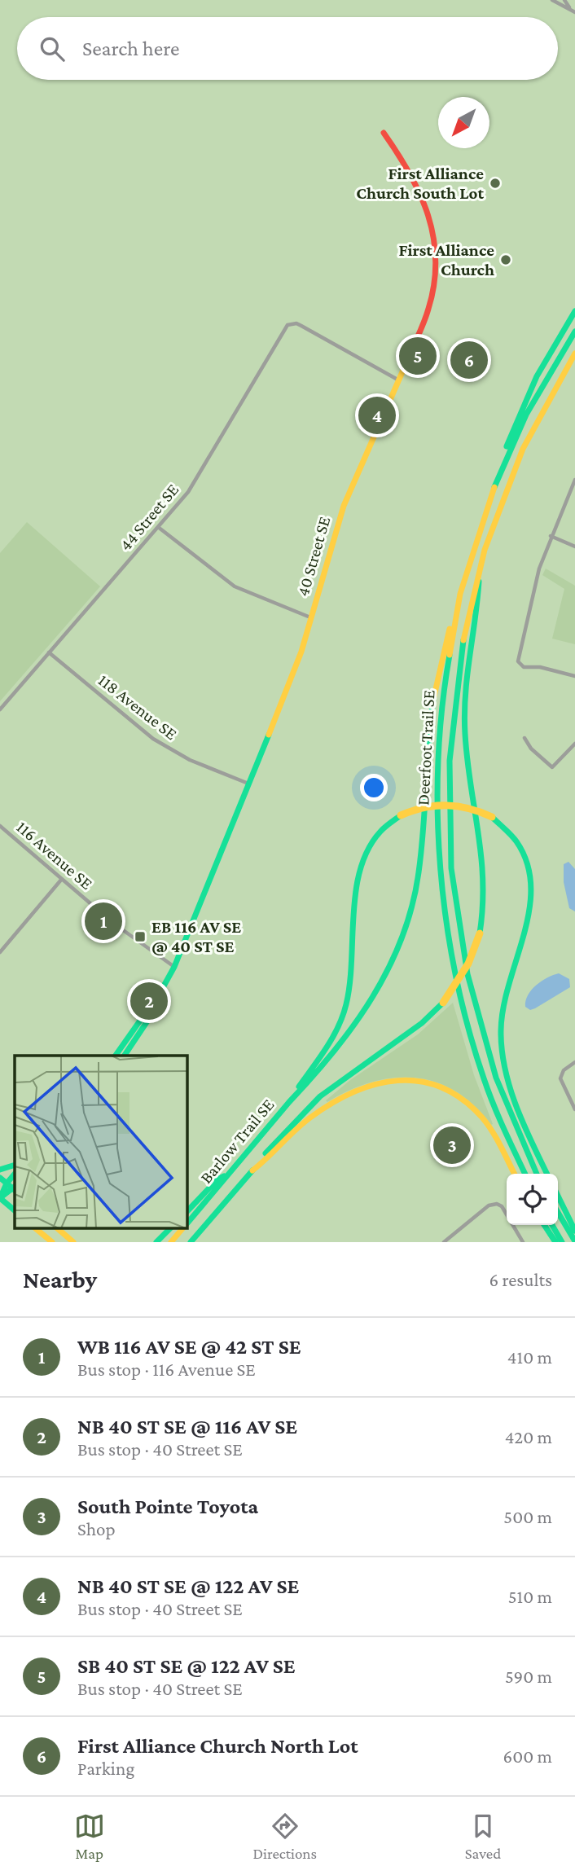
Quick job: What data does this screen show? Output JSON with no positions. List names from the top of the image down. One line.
{"streets":{"main road":["40 Street SE","Deerfoot Trail SE","Barlow Trail SE"],"street":["44 Street SE","118 Avenue SE","116 Avenue SE"]},"crossings":[["44 Street SE","40 Street SE"],["44 Street SE","118 Avenue SE"],["40 Street SE","118 Avenue SE"],["40 Street SE","116 Avenue SE"]],"places":{"other":["First Alliance Church South Lot","First Alliance Church"],"transit":["EB 116 AV SE @ 40 ST SE"]},"north":"bottom left","page":{"search":"Search here","pins":["5","6","4","1","2","3"],"heading":["Nearby","6 results"],"list":[{"mark":"1","name":"WB 116 AV SE @ 42 ST SE","note":"Bus stop · 116 Avenue SE","value":"410 m"},{"mark":"2","name":"NB 40 ST SE @ 116 AV SE","note":"Bus stop · 40 Street SE","value":"420 m"},{"mark":"3","name":"South Pointe Toyota","note":"Shop","value":"500 m"},{"mark":"4","name":"NB 40 ST SE @ 122 AV SE","note":"Bus stop · 40 Street SE","value":"510 m"},{"mark":"5","name":"SB 40 ST SE @ 122 AV SE","note":"Bus stop · 40 Street SE","value":"590 m"},{"mark":"6","name":"First Alliance Church North Lot","note":"Parking","value":"600 m"}],"nav":["Map","Directions","Saved"]}}
